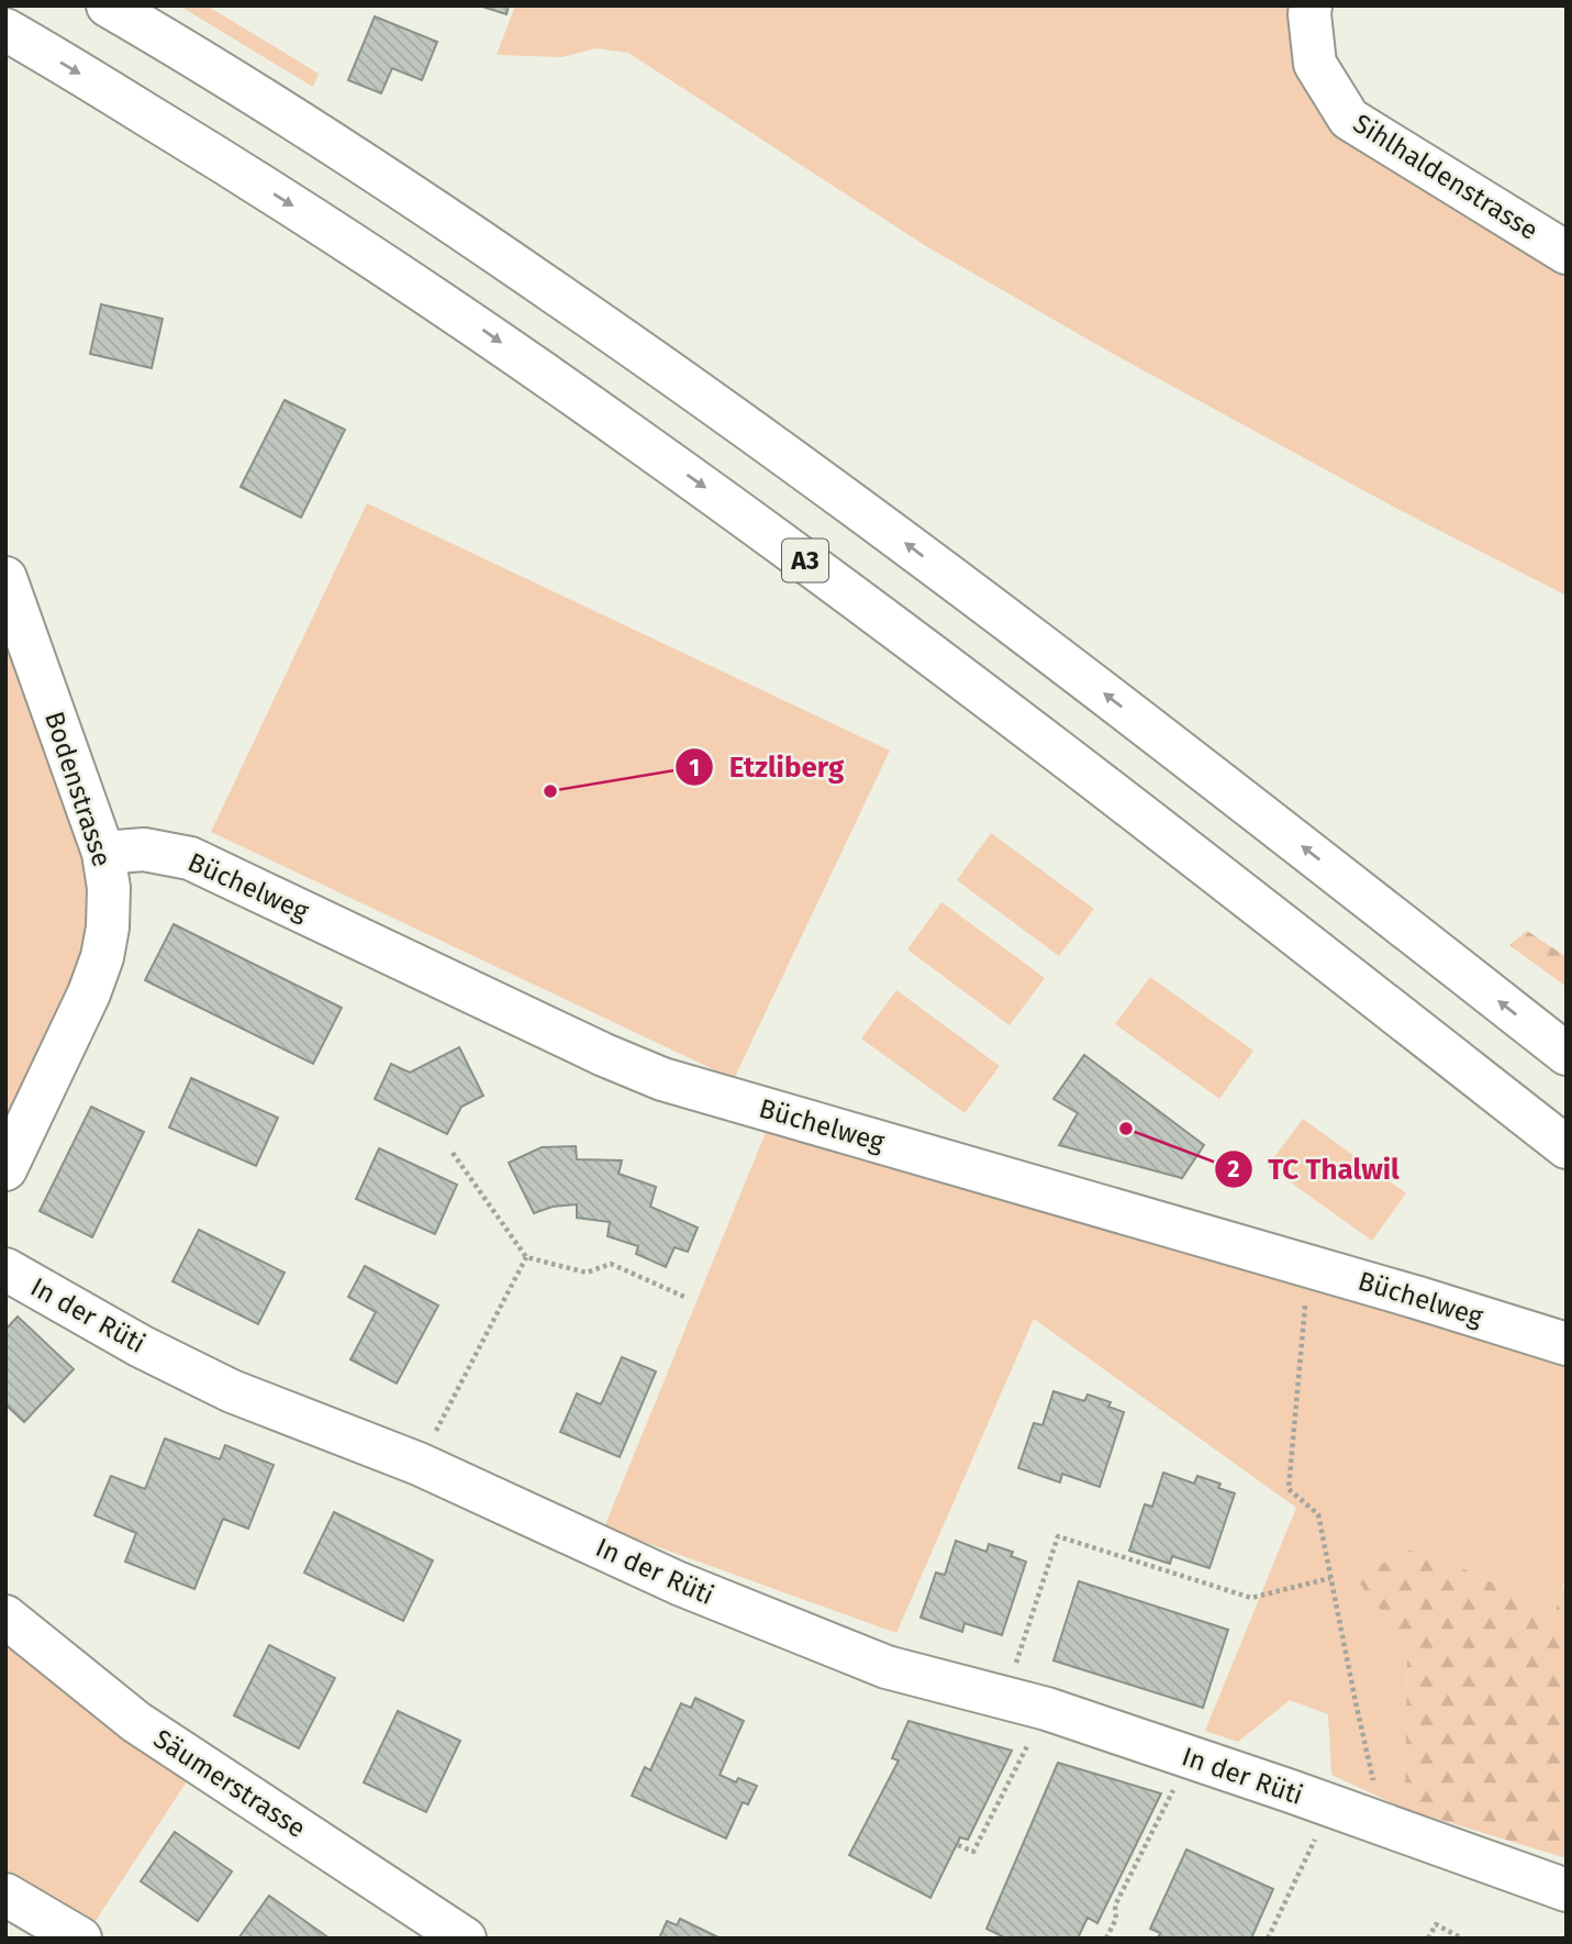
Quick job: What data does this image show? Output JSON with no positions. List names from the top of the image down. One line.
{"streets":{"main road":["Sihlhaldenstrasse","A3","Bodenstrasse","Büchelweg","In der Rüti","Säumerstrasse"]},"crossings":[["Bodenstrasse","Büchelweg"]],"places":["Etzliberg","TC Thalwil"]}
